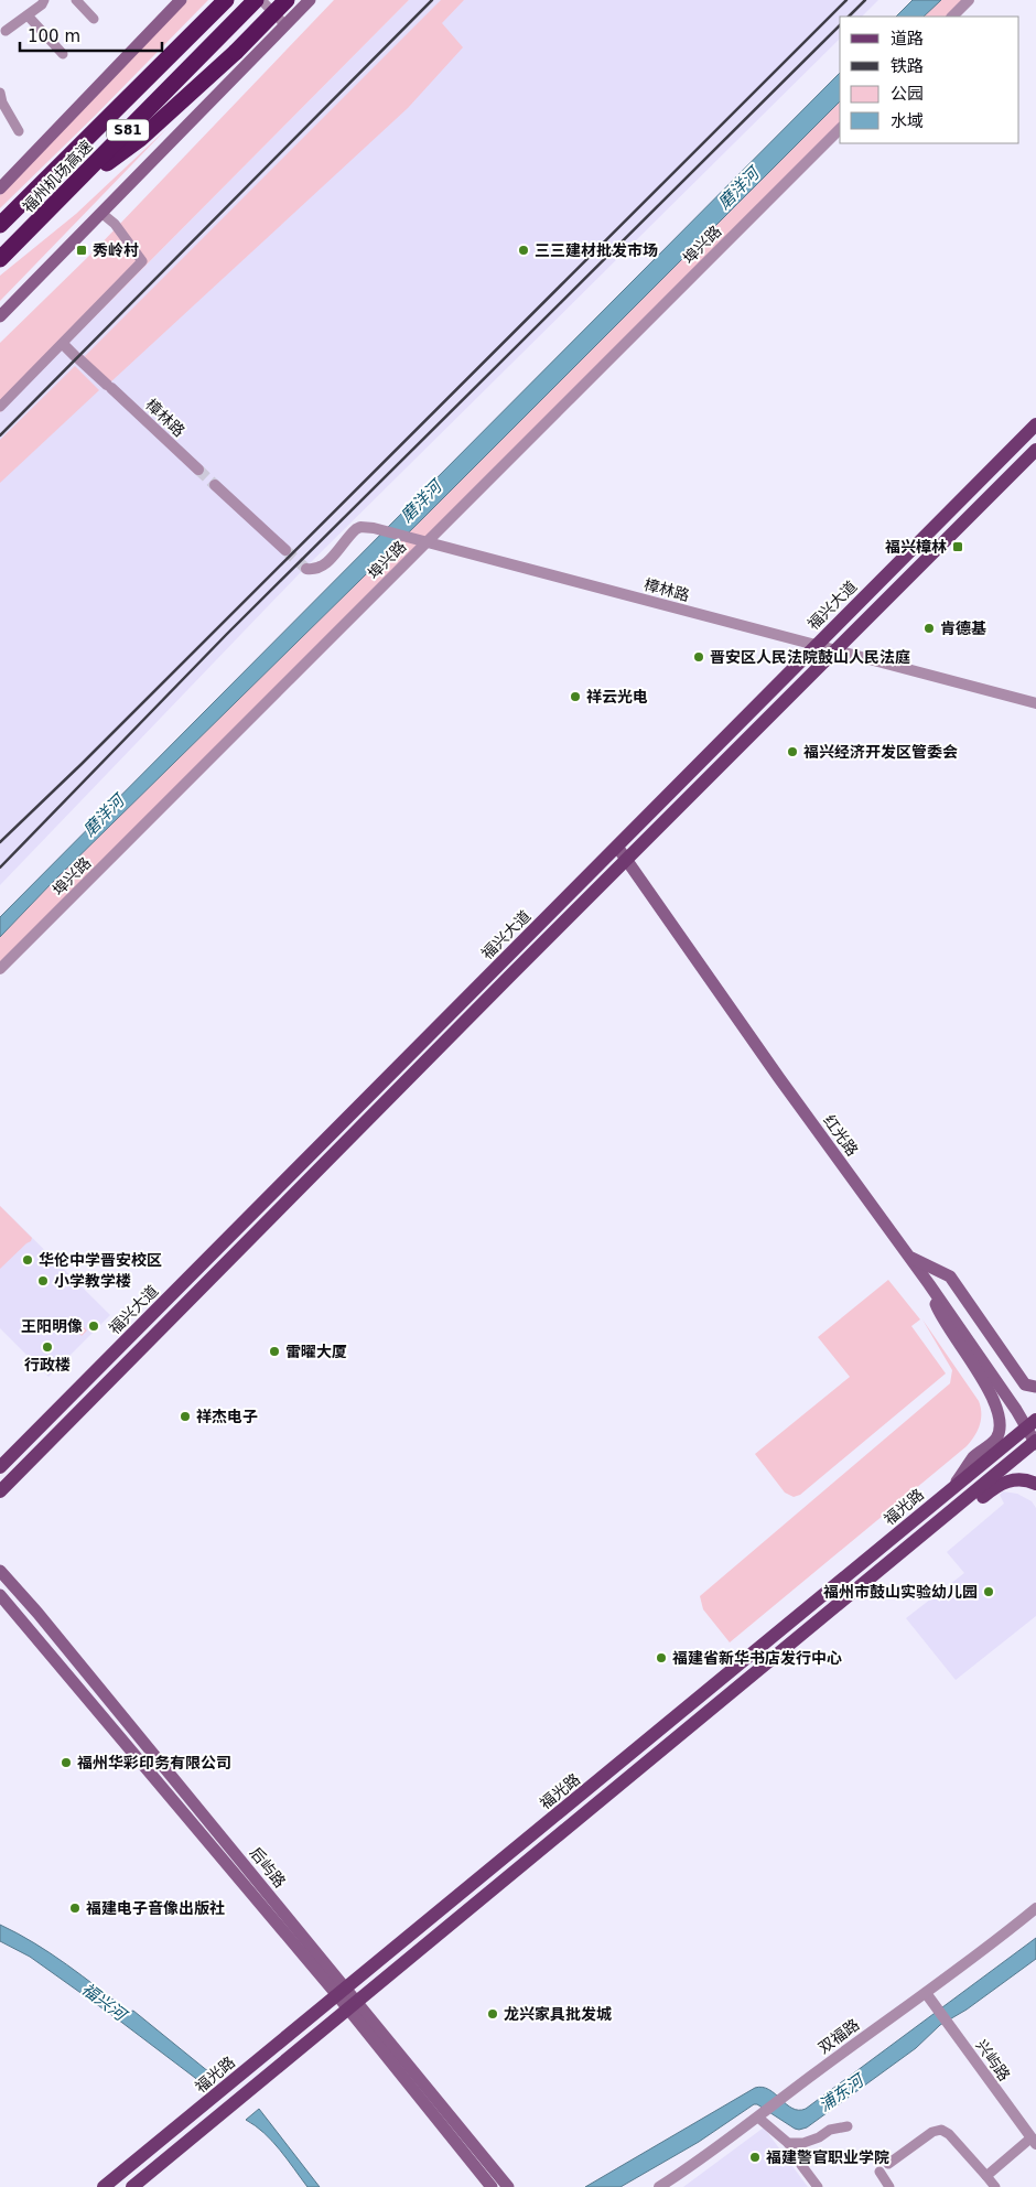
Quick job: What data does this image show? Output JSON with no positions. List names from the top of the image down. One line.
{"streets":{"highway":["S81","福州机场高速"],"main road":["福兴大道","红光路","福光路","后屿路"],"street":["埠兴路","樟林路","双福路","兴屿路"]},"crossings":[["埠兴路","樟林路"],["樟林路","福兴大道"],["福兴大道","红光路"],["红光路","福光路"],["福光路","后屿路"],["双福路","兴屿路"]],"water":["磨洋河","福兴河","浦东河"],"places":{"transit":["秀岭村","福兴樟林"],"other":["三三建材批发市场","肯德基","晋安区人民法院鼓山人民法庭","祥云光电","福兴经济开发区管委会","华伦中学晋安校区","小学教学楼","王阳明像","行政楼","雷曜大厦","祥杰电子","福州市鼓山实验幼儿园","福建省新华书店发行中心","福州华彩印务有限公司","福建电子音像出版社","龙兴家具批发城","福建警官职业学院"]},"legend":["道路","铁路","公园","水域"],"scale_bar":"100 m"}
